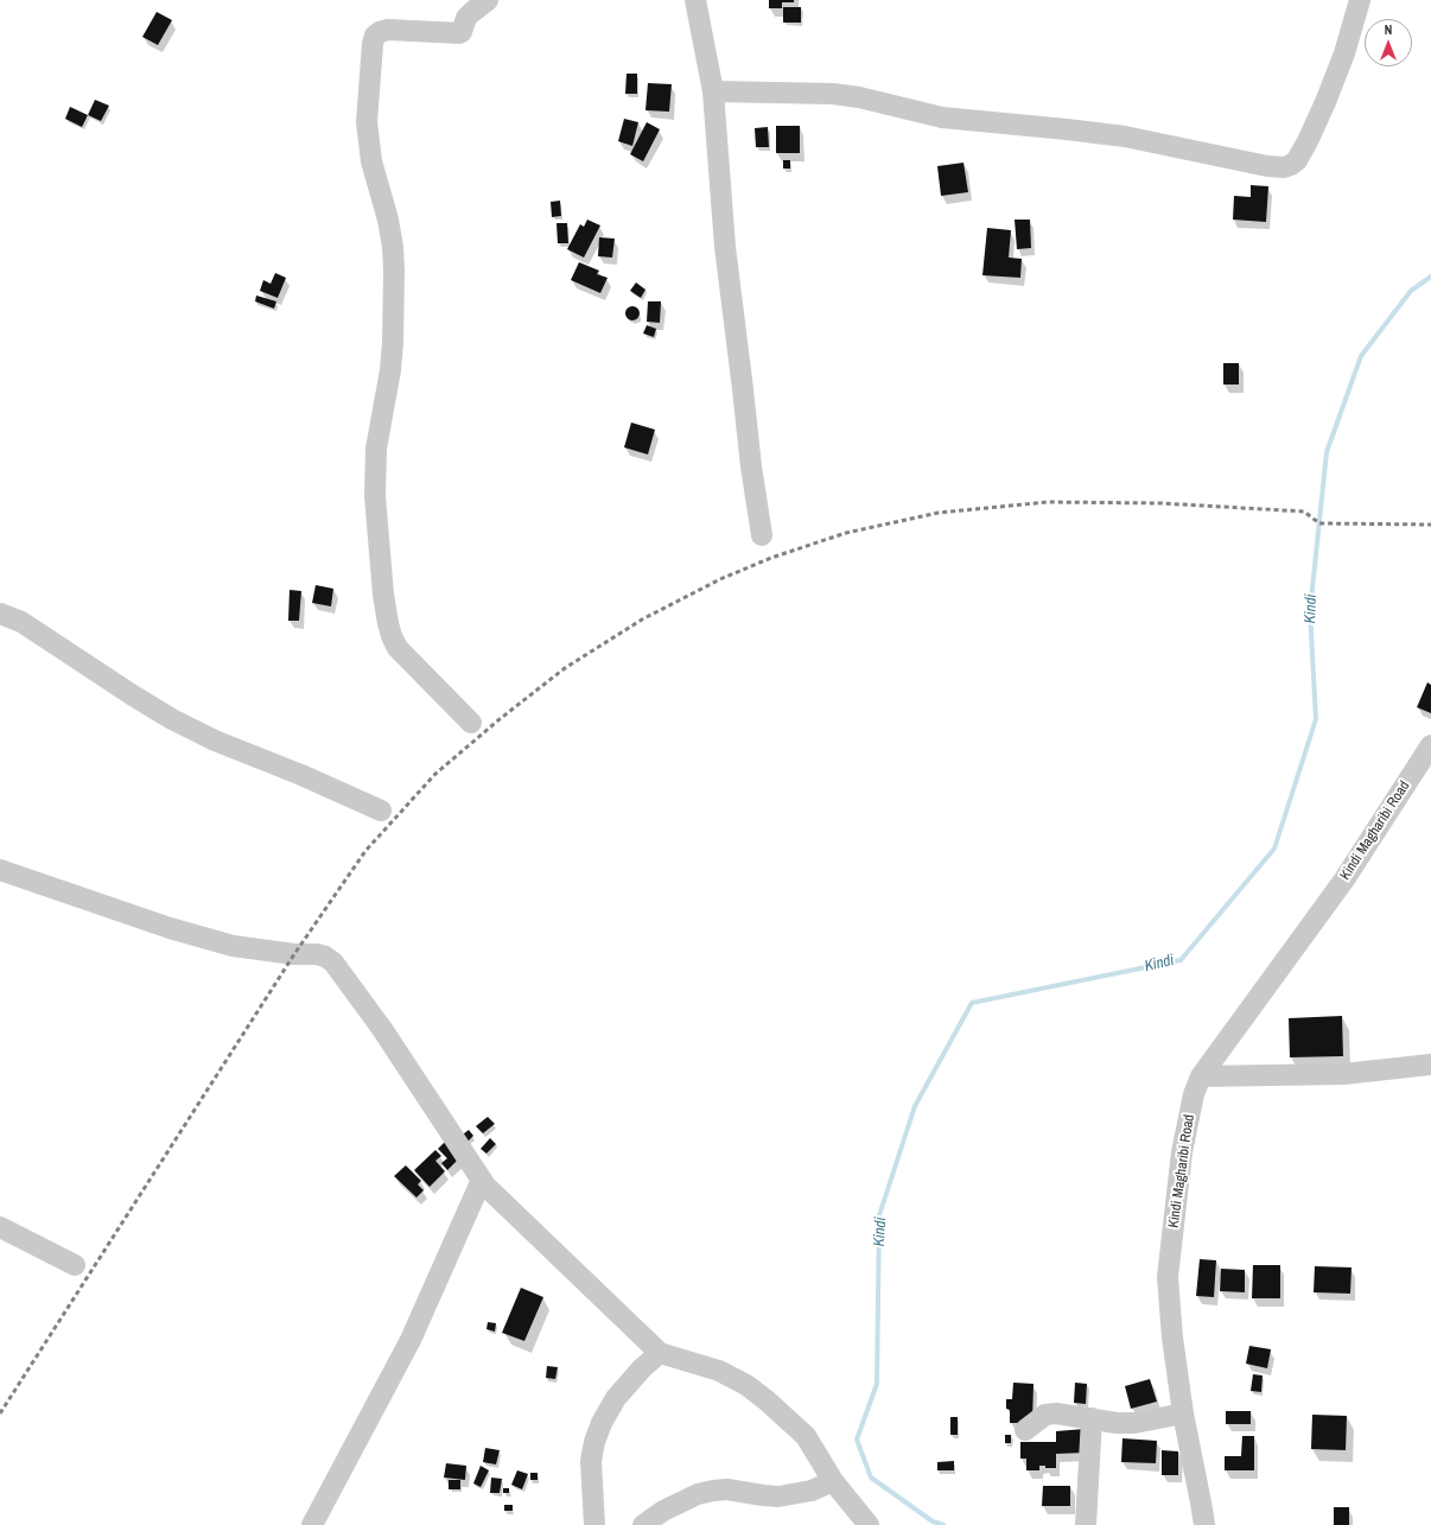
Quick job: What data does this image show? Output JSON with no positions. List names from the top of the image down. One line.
{"streets":{"street":["Kindi Magharibi Road"]},"water":["Kindi"],"north":"top"}
